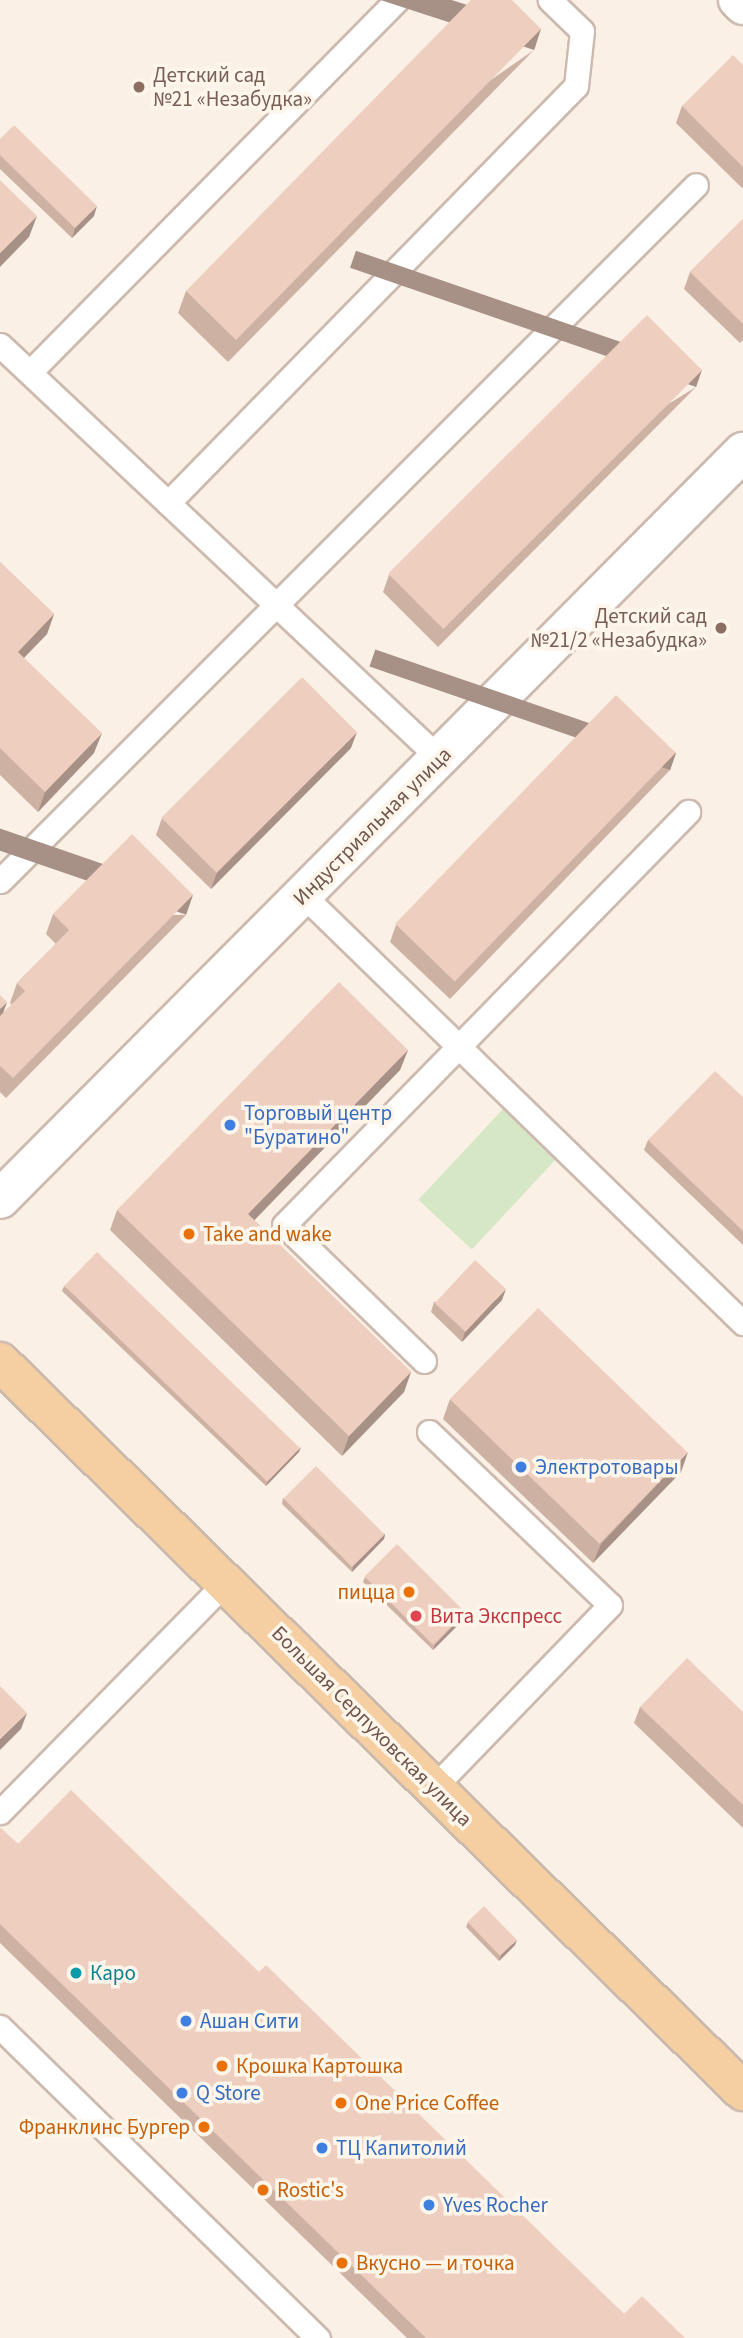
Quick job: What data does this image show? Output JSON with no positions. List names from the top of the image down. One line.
{"streets":{"main road":["Большая Серпуховская улица"],"street":["Индустриальная улица"]},"places":["Детский сад №21 «Незабудка»","Детский сад №21/2 «Незабудка»","Торговый центр \"Буратино\"","Take and wake","Электротовары","пицца","Вита Экспресс","Каро","Ашан Сити","Крошка Картошка","Q Store","One Price Coffee","Франклинс Бургер","ТЦ Капитолий","Rostic's","Yves Rocher","Вкусно — и точка"]}
